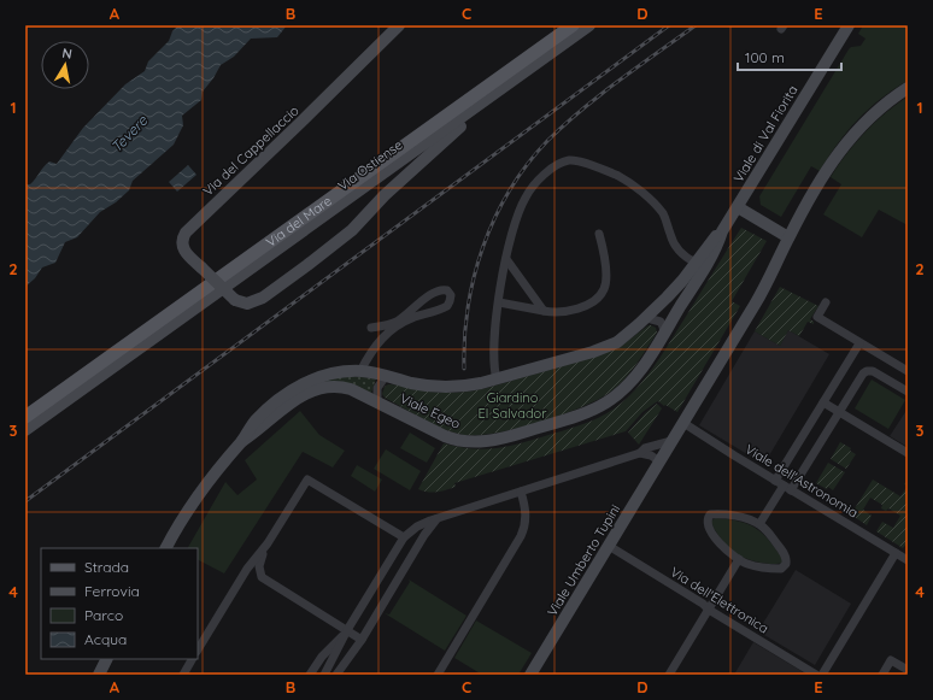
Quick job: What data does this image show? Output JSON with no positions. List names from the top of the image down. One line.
{"streets":{"main road":["Viale di Val Fiorita","Via del Cappellaccio","Via Ostiense","Via del Mare","Viale Egeo","Viale Umberto Tupini"],"street":["Viale dell'Astronomia","Via dell'Elettronica"]},"crossings":[["Viale di Val Fiorita","Viale Egeo"],["Via del Cappellaccio","Via Ostiense"],["Viale dell'Astronomia","Viale Umberto Tupini"],["Viale Umberto Tupini","Via dell'Elettronica"]],"water":["Tevere"],"parks":["Giardino El Salvador"],"legend":["Strada","Ferrovia","Parco","Acqua"],"scale_bar":"100 m","north":"top","grid":{"columns":["A","B","C","D","E"],"rows":["1","2","3","4"]}}
